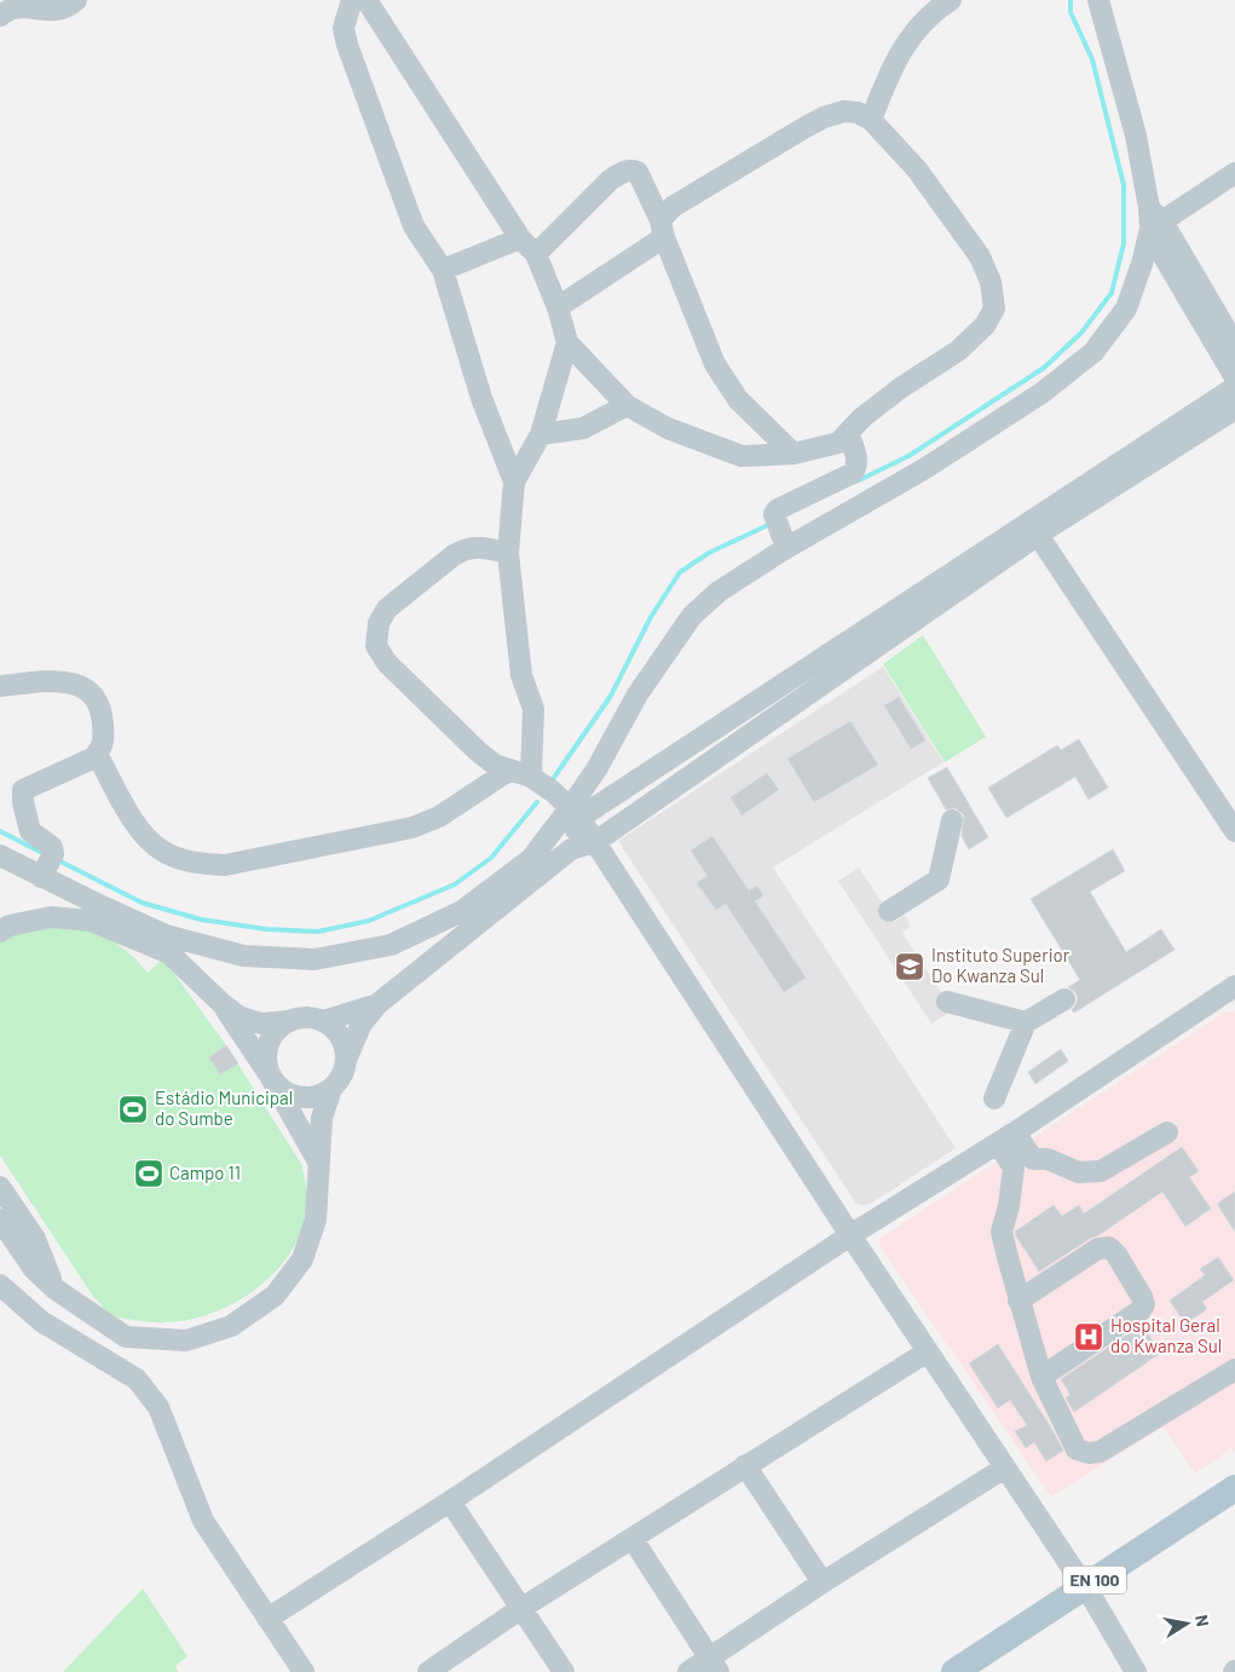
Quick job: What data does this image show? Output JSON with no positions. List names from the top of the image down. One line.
{"streets":{"main road":["EN 100"]},"places":{"school or university":["Instituto Superior Do Kwanza Sul"],"sports":["Estádio Municipal do Sumbe","Campo 11"],"hospital":["Hospital Geral do Kwanza Sul"]},"north":"right"}
